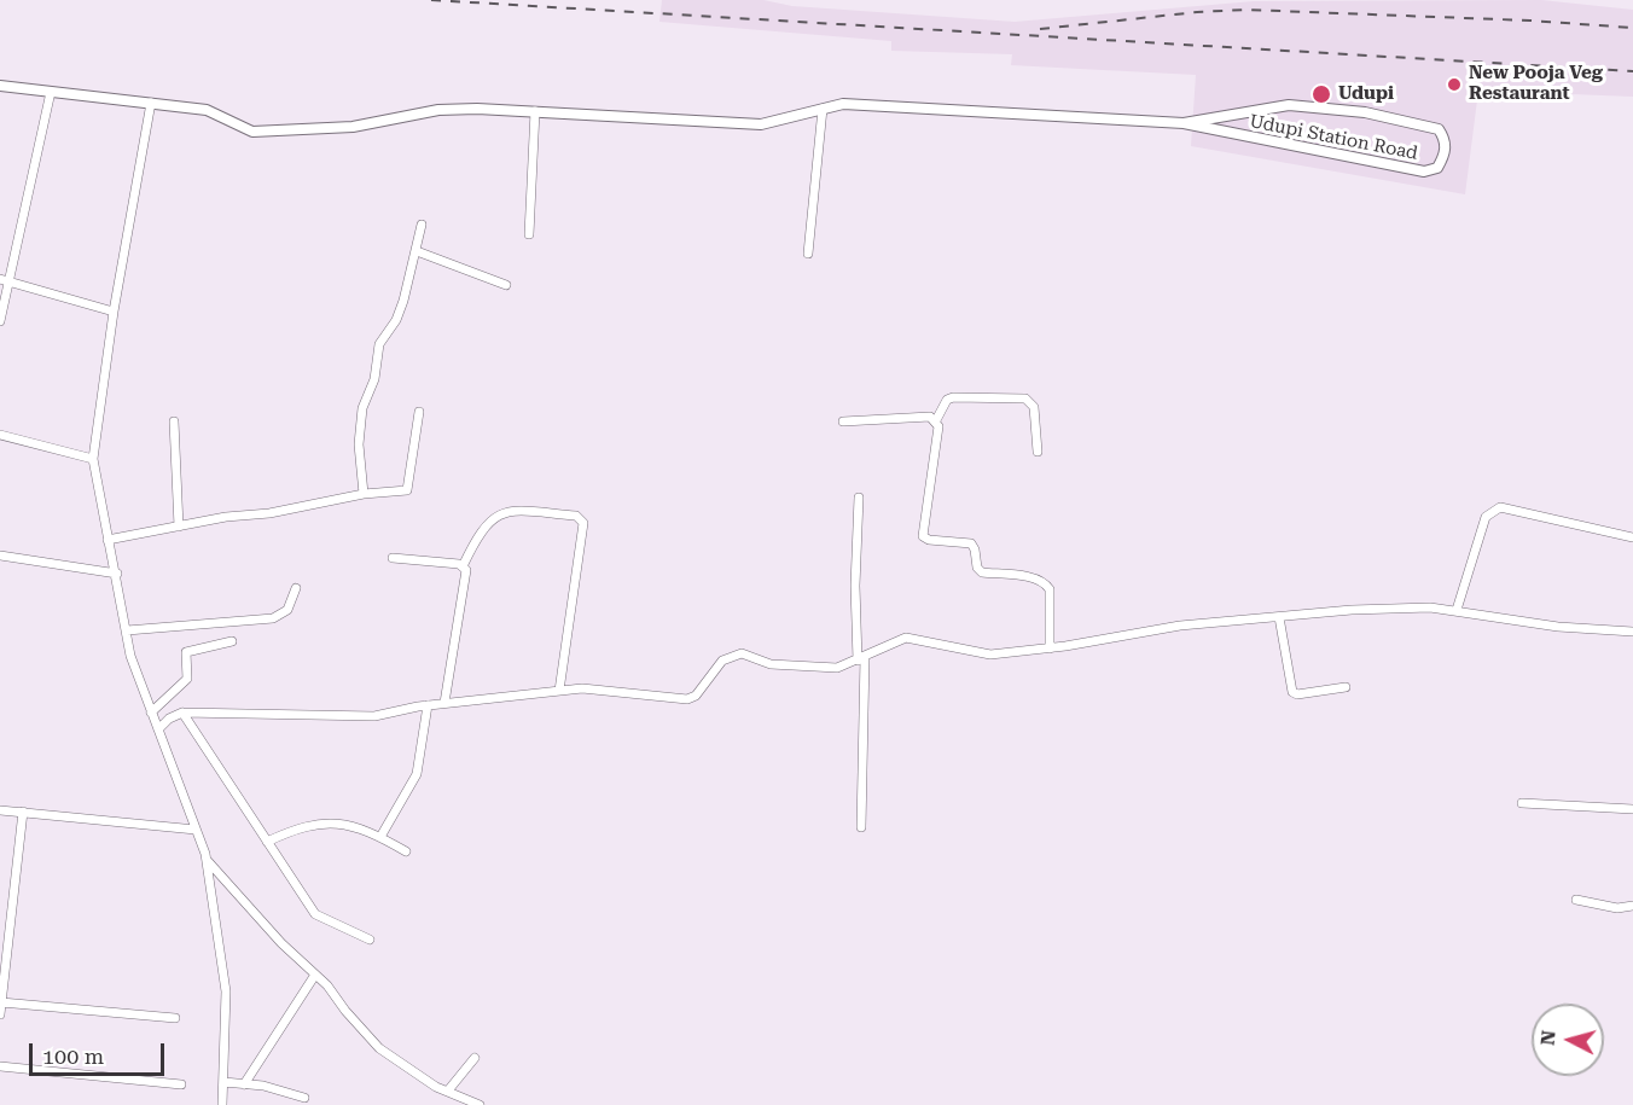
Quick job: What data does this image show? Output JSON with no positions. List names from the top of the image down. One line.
{"streets":{"street":["Udupi Station Road"]},"places":["New Pooja Veg Restaurant","Udupi"],"scale_bar":"100 m","north":"left"}
